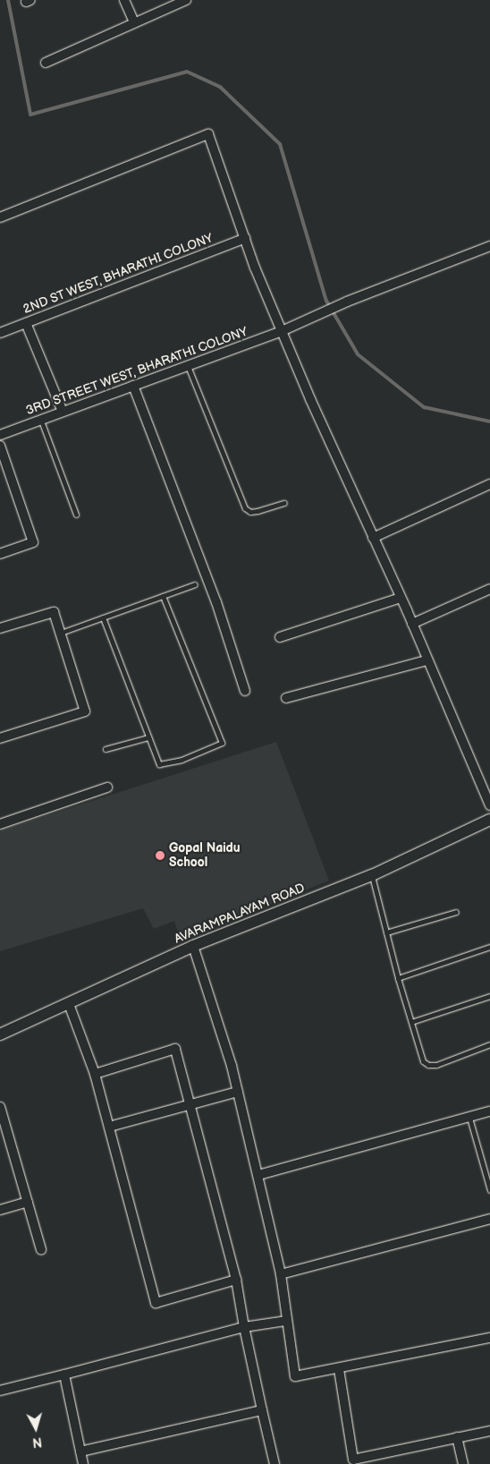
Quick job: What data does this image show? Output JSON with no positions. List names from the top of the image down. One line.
{"streets":{"street":["2ND ST WEST, BHARATHI COLONY","3RD STREET WEST, BHARATHI COLONY","AVARAMPALAYAM ROAD"]},"places":["Gopal Naidu School"],"north":"bottom"}
